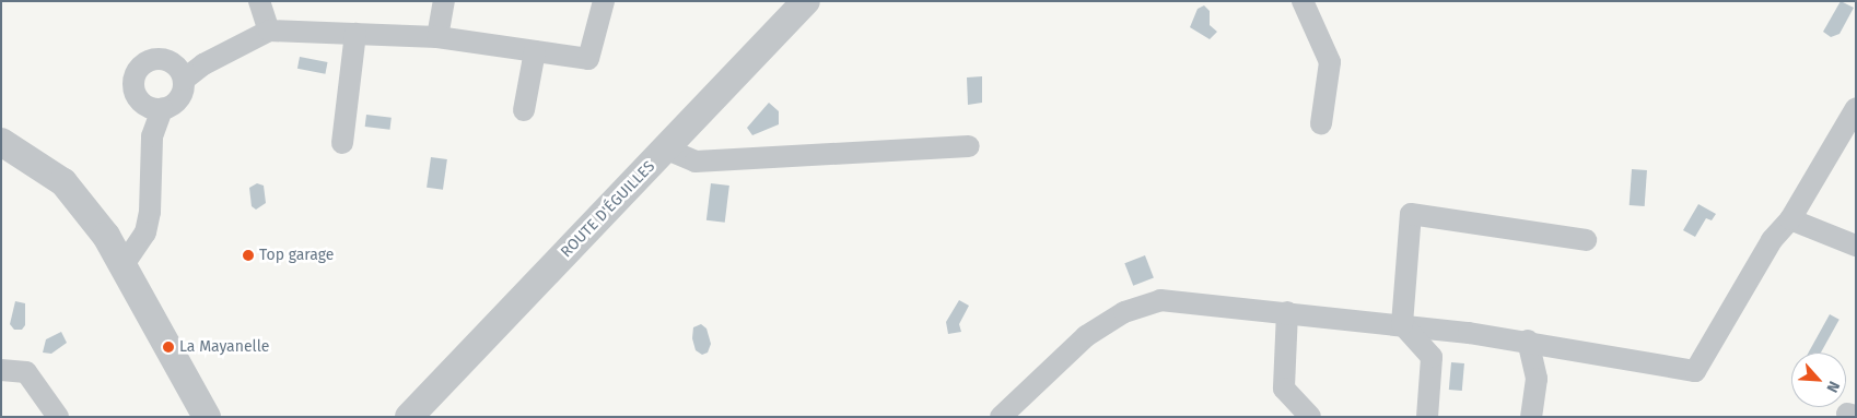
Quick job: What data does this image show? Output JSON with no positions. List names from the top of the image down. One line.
{"streets":{"street":["ROUTE D'ÉGUILLES"]},"places":["Top garage","La Mayanelle"],"north":"bottom right"}
